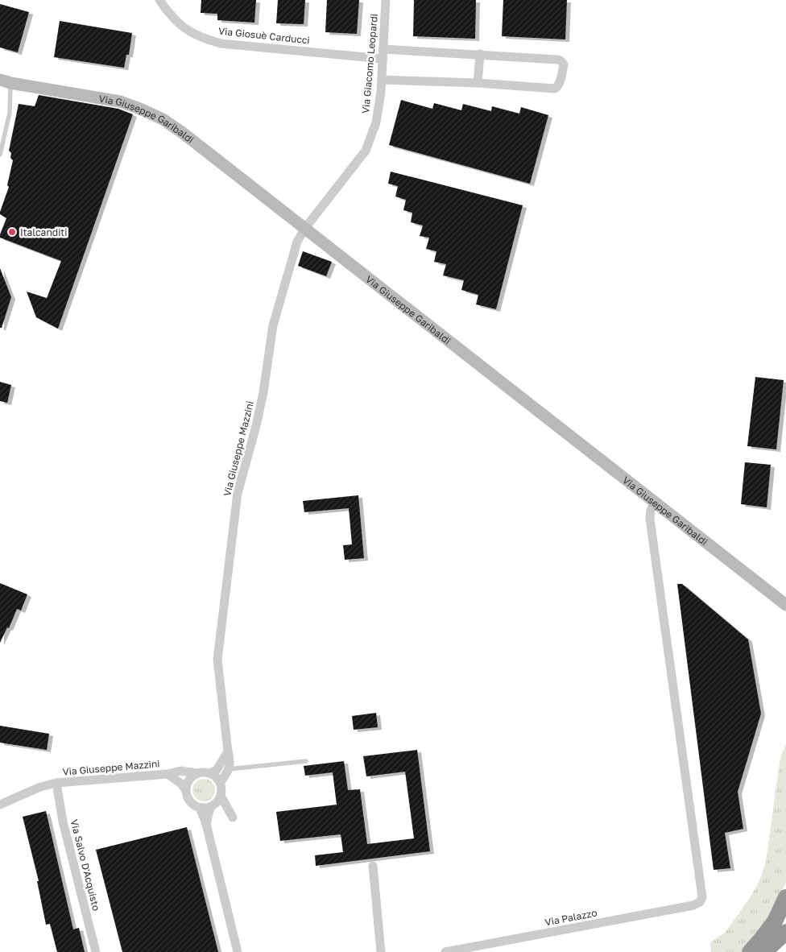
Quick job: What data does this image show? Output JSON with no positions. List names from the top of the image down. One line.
{"streets":{"street":["Via Giosuè Carducci","Via Giacomo Leopardi","Via Giuseppe Garibaldi","Via Giuseppe Mazzini","Via Salvo D'Acquisto","Via Palazzo"]},"crossings":[["Via Giosuè Carducci","Via Giacomo Leopardi"],["Via Giacomo Leopardi","Via Giuseppe Garibaldi"],["Via Giacomo Leopardi","Via Giuseppe Mazzini"],["Via Giuseppe Garibaldi","Via Giuseppe Mazzini"],["Via Giuseppe Garibaldi","Via Palazzo"],["Via Giuseppe Mazzini","Via Salvo D'Acquisto"]],"places":["Italcanditi"]}
